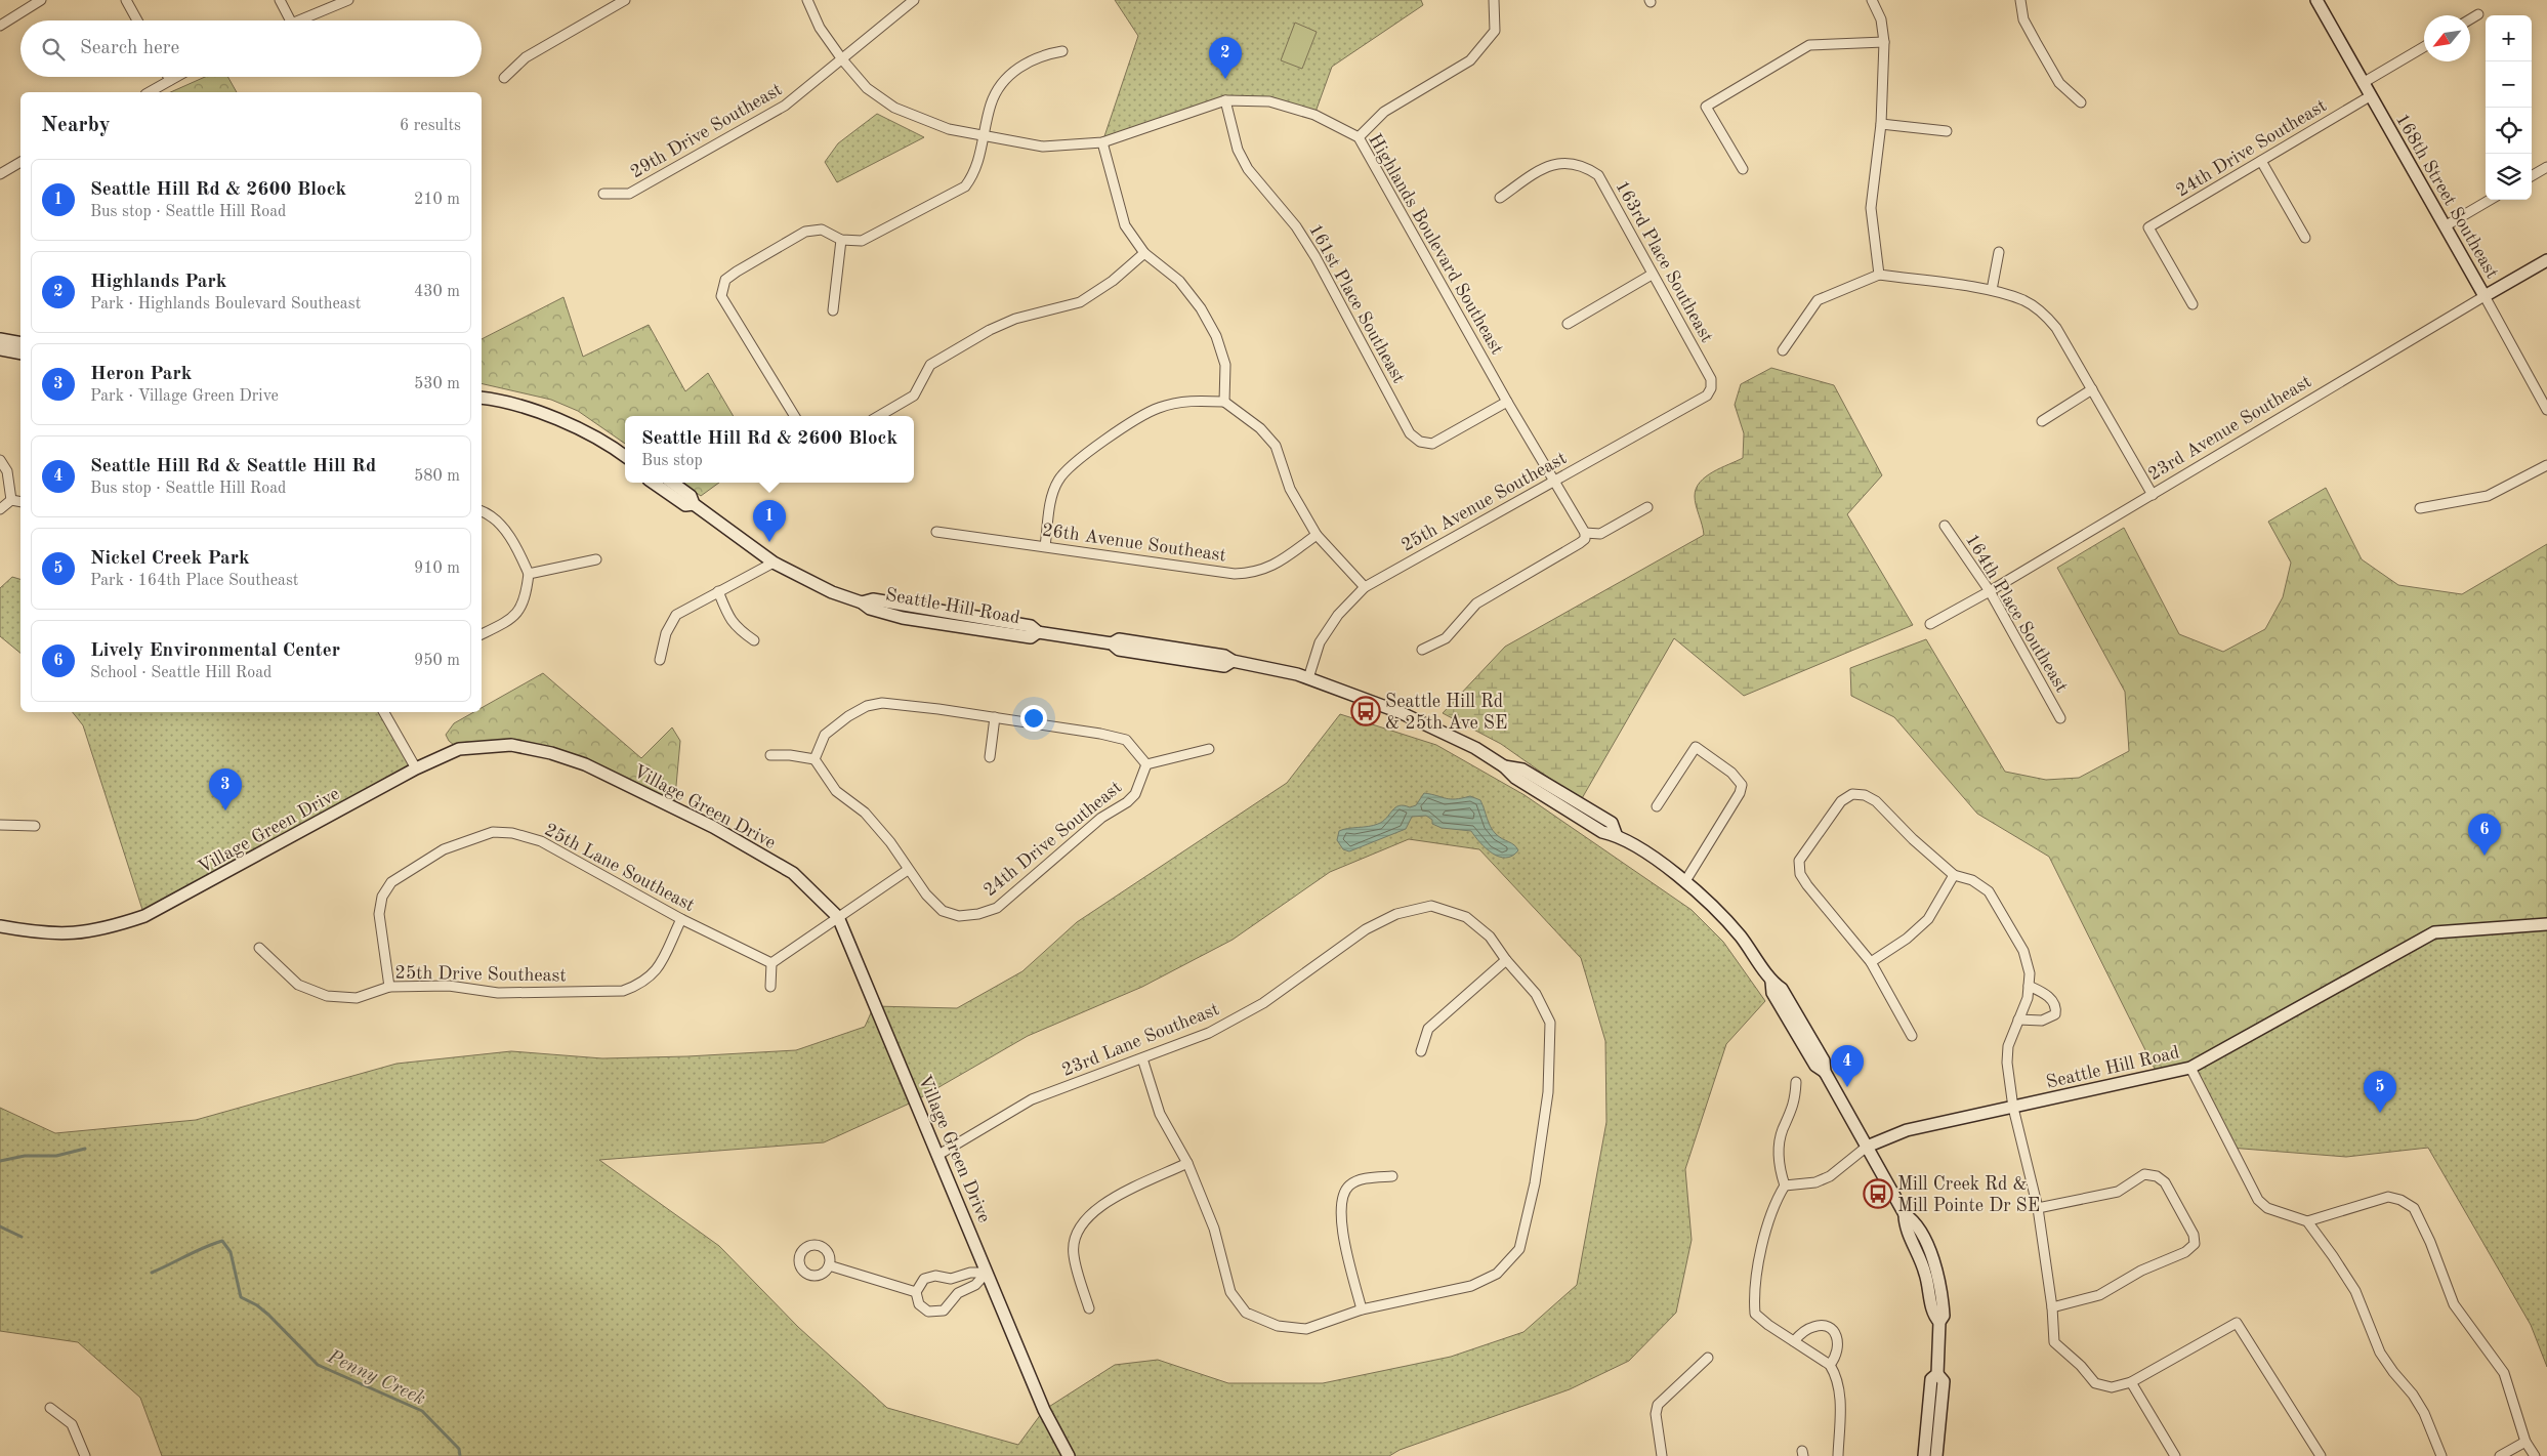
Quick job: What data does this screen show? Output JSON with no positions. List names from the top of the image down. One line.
{"streets":{"street":["29th Drive Southeast","24th Drive Southeast","168th Street Southeast","Highlands Boulevard Southeast","163rd Place Southeast","161st Place Southeast","23rd Avenue Southeast","25th Avenue Southeast","26th Avenue Southeast","Seattle Hill Road","164th Place Southeast","Village Green Drive","25th Lane Southeast","25th Drive Southeast","23rd Lane Southeast"]},"crossings":[["29th Drive Southeast","Highlands Boulevard Southeast"],["24th Drive Southeast","168th Street Southeast"],["168th Street Southeast","23rd Avenue Southeast"],["Highlands Boulevard Southeast","161st Place Southeast"],["Highlands Boulevard Southeast","25th Avenue Southeast"],["163rd Place Southeast","25th Avenue Southeast"],["23rd Avenue Southeast","164th Place Southeast"],["25th Avenue Southeast","Seattle Hill Road"],["Village Green Drive","23rd Lane Southeast"],["25th Lane Southeast","25th Drive Southeast"]],"water":["Penny Creek"],"places":{"bus stop":["Seattle Hill Rd & 25th Ave SE","Mill Creek Rd & Mill Pointe Dr SE"]},"north":"bottom left","page":{"map_buttons":["+","−"],"search":"Search here","pins":["2","1","3","6","4","5"],"heading":["Nearby","6 results"],"list":[{"mark":"1","name":"Seattle Hill Rd & 2600 Block","note":"Bus stop · Seattle Hill Road","value":"210 m"},{"mark":"2","name":"Highlands Park","note":"Park · Highlands Boulevard Southeast","value":"430 m"},{"mark":"3","name":"Heron Park","note":"Park · Village Green Drive","value":"530 m"},{"mark":"4","name":"Seattle Hill Rd & Seattle Hill Rd","note":"Bus stop · Seattle Hill Road","value":"580 m"},{"mark":"5","name":"Nickel Creek Park","note":"Park · 164th Place Southeast","value":"910 m"},{"mark":"6","name":"Lively Environmental Center","note":"School · Seattle Hill Road","value":"950 m"}],"popup":["Seattle Hill Rd & 2600 Block","Bus stop"]}}
